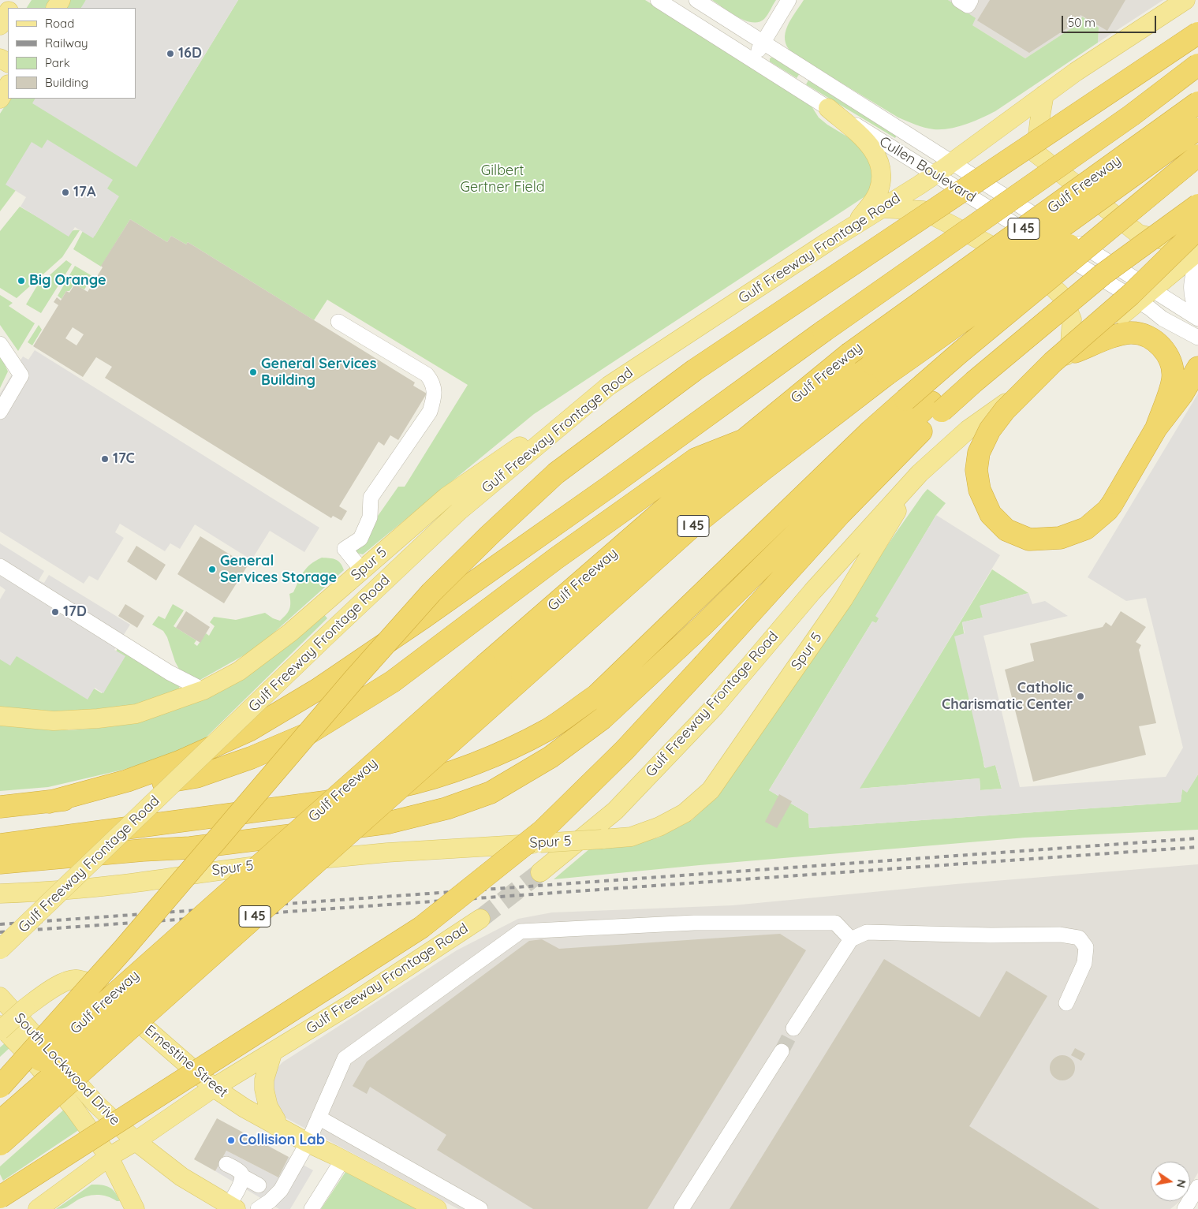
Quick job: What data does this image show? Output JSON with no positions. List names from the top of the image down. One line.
{"streets":{"highway":["Gulf Freeway","I 45"],"main road":["Gulf Freeway Frontage Road","Spur 5","Ernestine Street","South Lockwood Drive"],"street":["Cullen Boulevard"]},"crossings":[["Cullen Boulevard","Gulf Freeway Frontage Road"],["Gulf Freeway Frontage Road","Spur 5"],["Gulf Freeway Frontage Road","Ernestine Street"],["Gulf Freeway Frontage Road","South Lockwood Drive"]],"parks":["Gilbert Gertner Field"],"places":["16D","17A","Big Orange","General Services Building","17C","General Services Storage","17D","Catholic Charismatic Center","Collision Lab"],"legend":["Road","Railway","Park","Building"],"scale_bar":"50 m","north":"right"}
